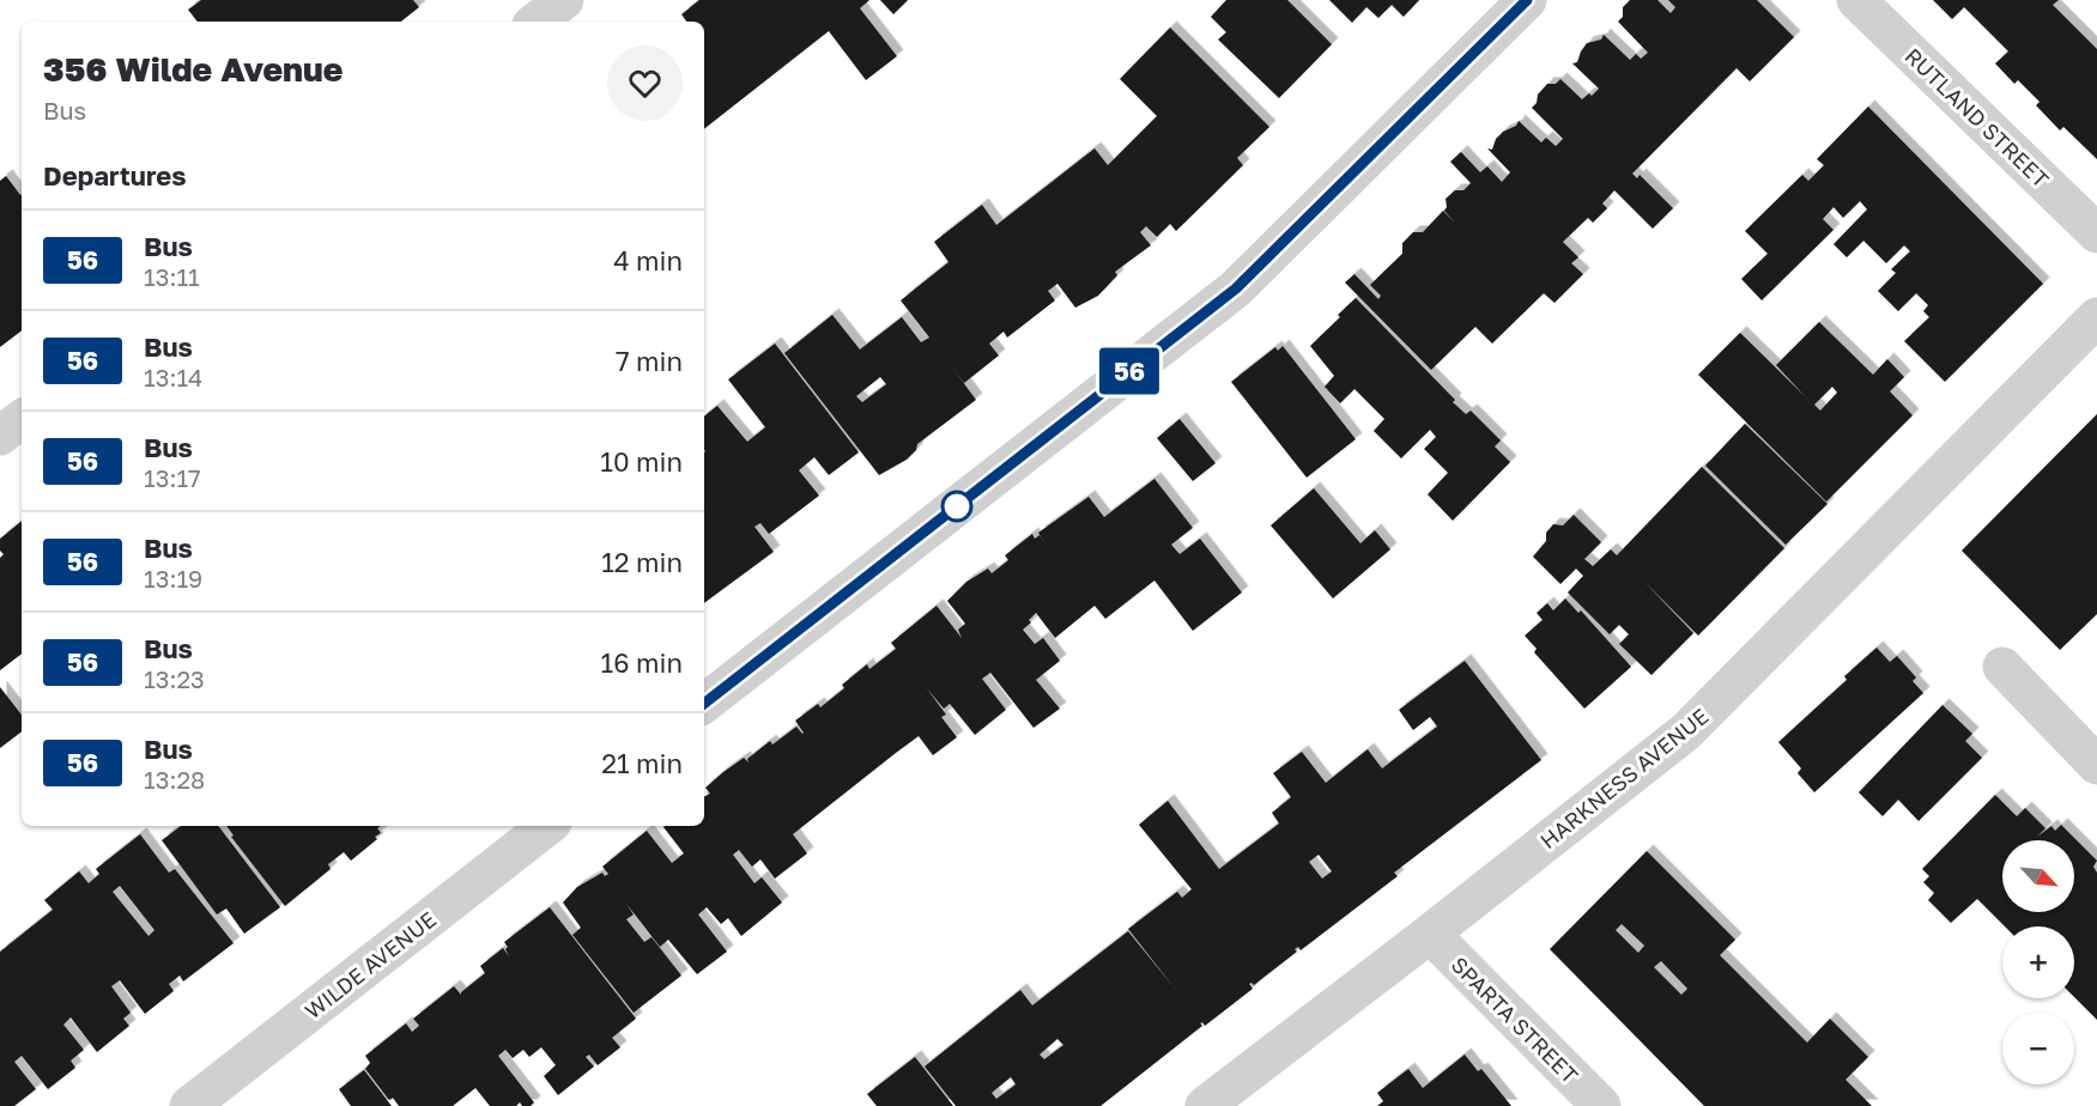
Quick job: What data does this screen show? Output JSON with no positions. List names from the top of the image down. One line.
{"streets":{"street":["RUTLAND STREET","HARKNESS AVENUE","WILDE AVENUE","SPARTA STREET"]},"crossings":[["HARKNESS AVENUE","SPARTA STREET"]],"lines":["bus line 56"],"north":"bottom right","page":{"on_map":"56","heading":[["356 Wilde Avenue","Bus"],"Departures"],"list":[{"mark":"56","name":"Bus","note":"13:11","value":"4 min"},{"mark":"56","name":"Bus","note":"13:14","value":"7 min"},{"mark":"56","name":"Bus","note":"13:17","value":"10 min"},{"mark":"56","name":"Bus","note":"13:19","value":"12 min"},{"mark":"56","name":"Bus","note":"13:23","value":"16 min"},{"mark":"56","name":"Bus","note":"13:28","value":"21 min"}],"map_buttons":["+","−"]}}
